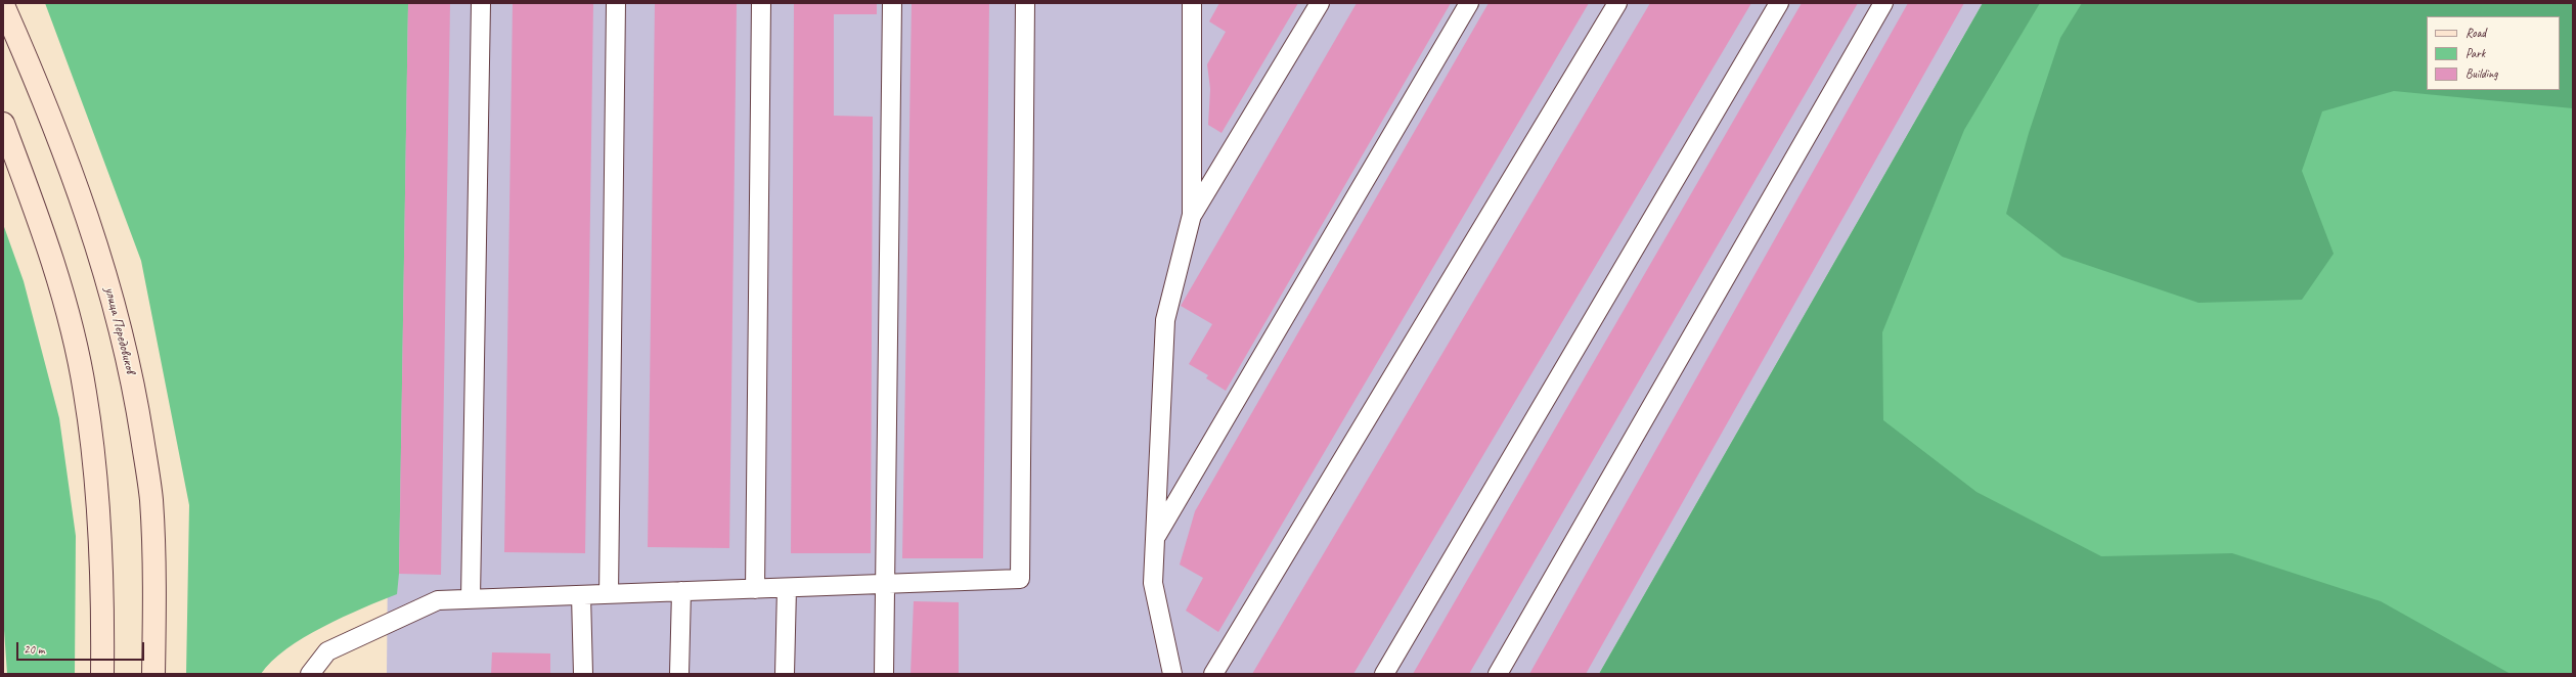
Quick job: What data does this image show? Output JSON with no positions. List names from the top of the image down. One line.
{"streets":{"street":["улица Передовиков"]},"legend":["Road","Park","Building"],"scale_bar":"20 m"}
